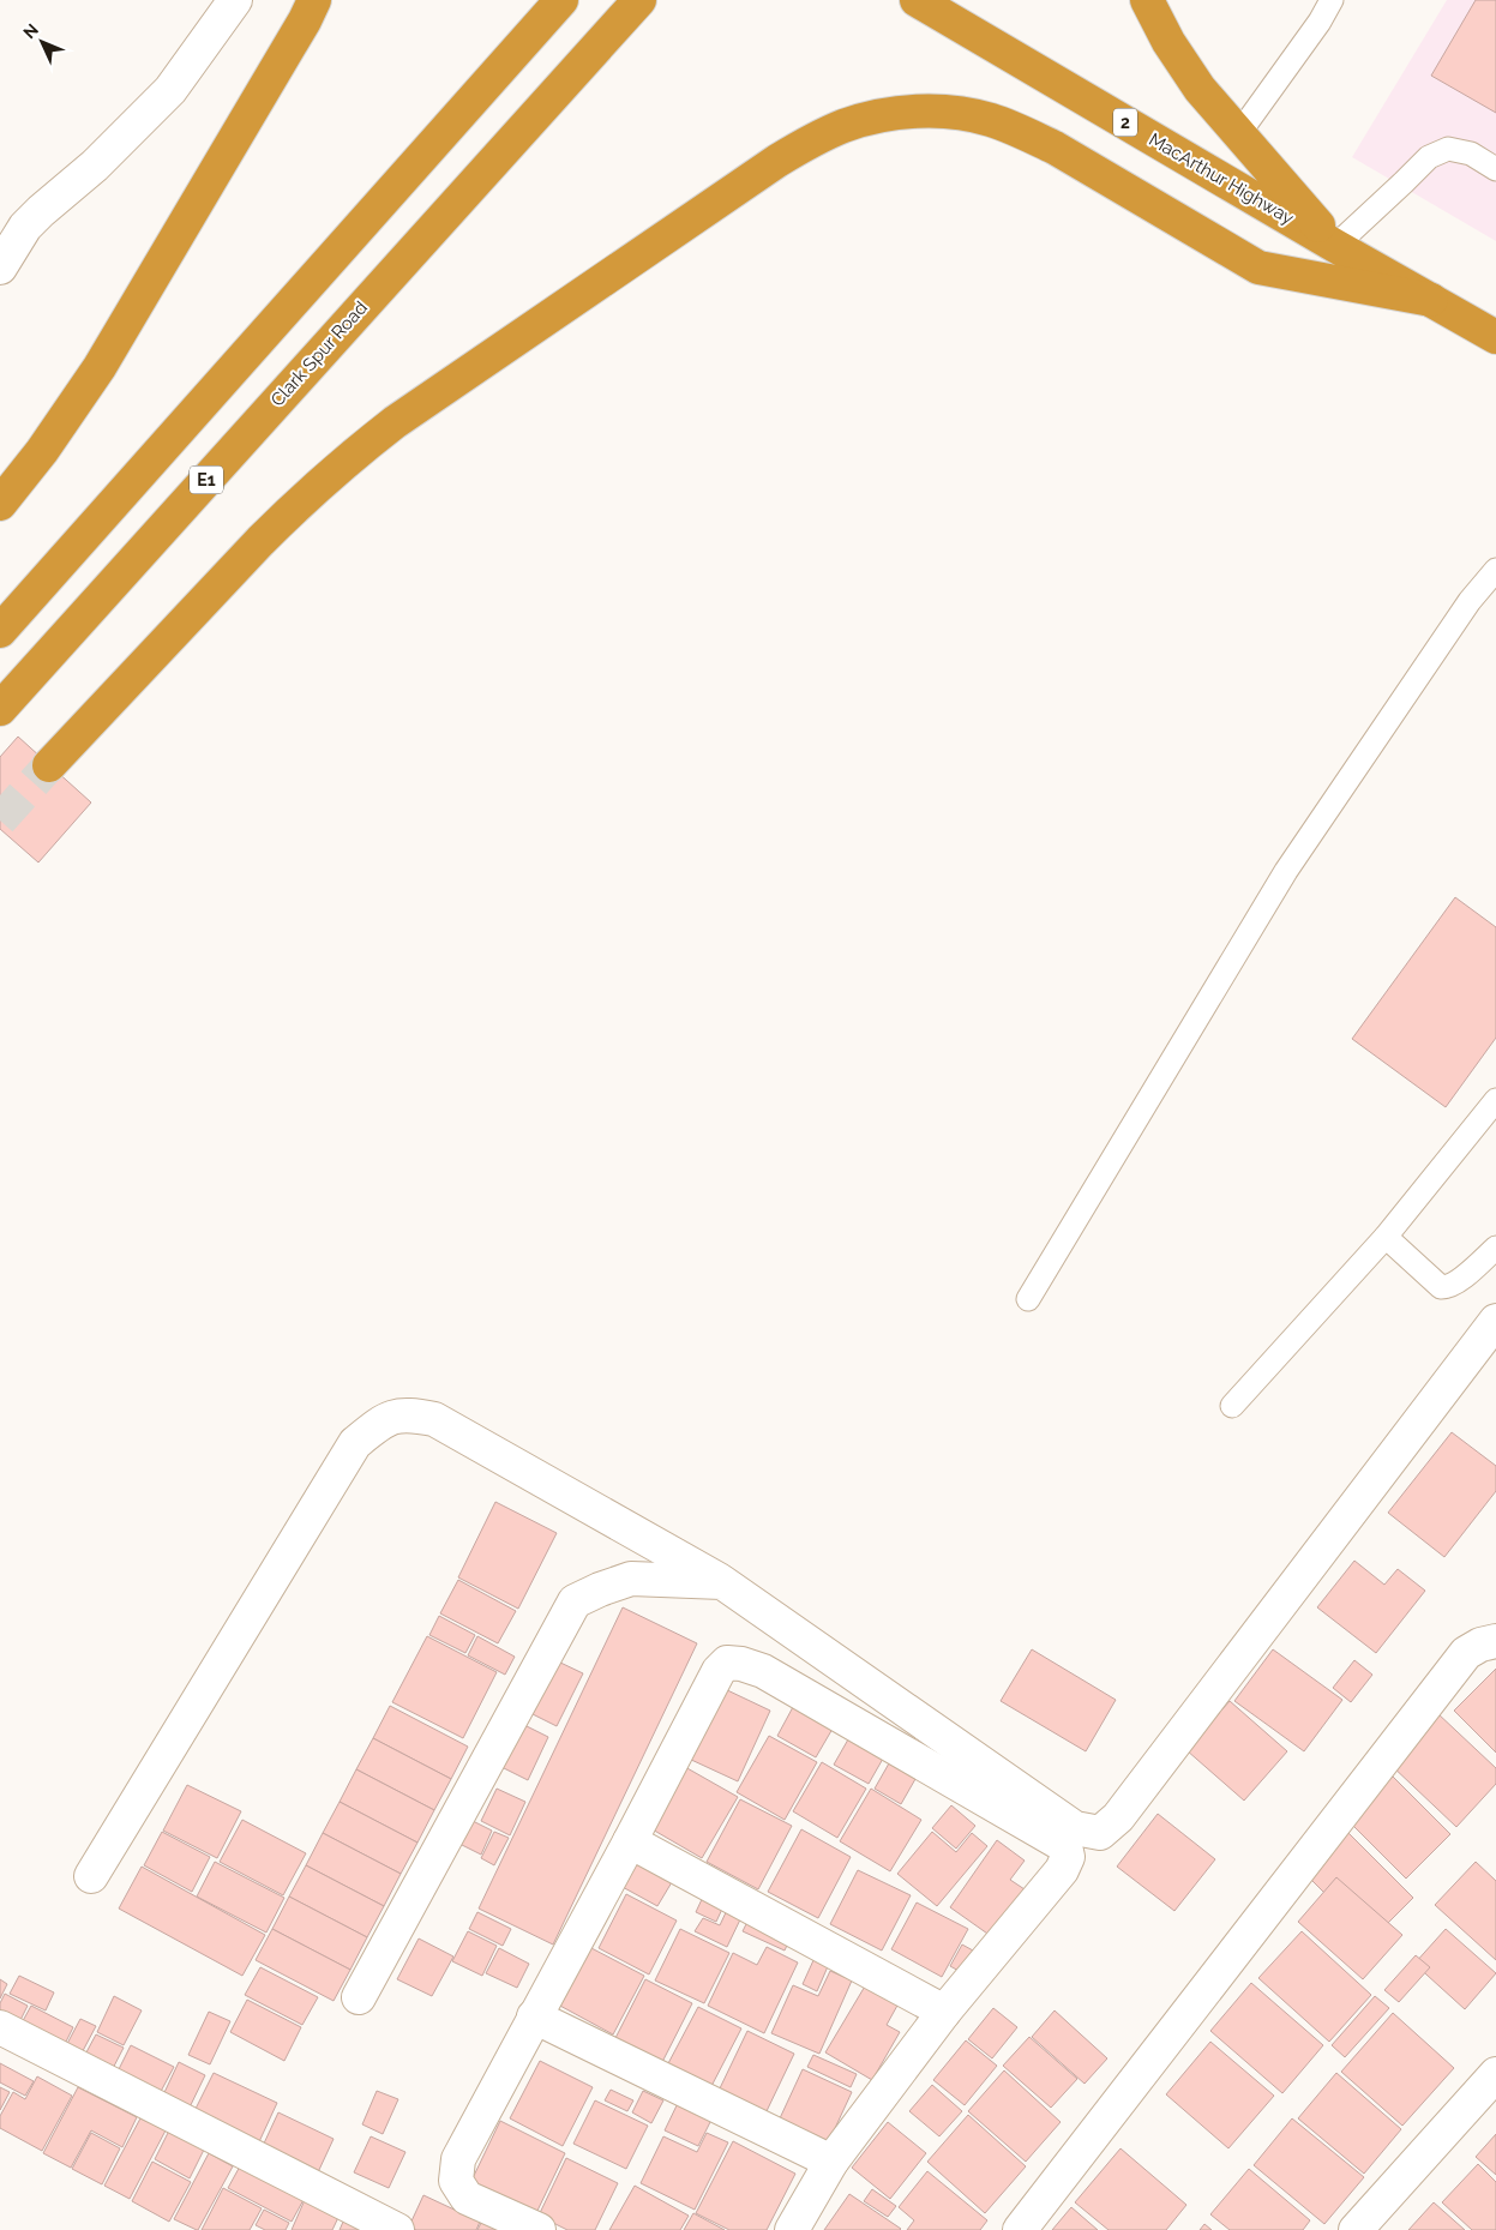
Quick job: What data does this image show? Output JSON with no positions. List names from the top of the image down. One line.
{"streets":{"highway":["2","MacArthur Highway","Clark Spur Road","E1"]},"north":"top left"}
